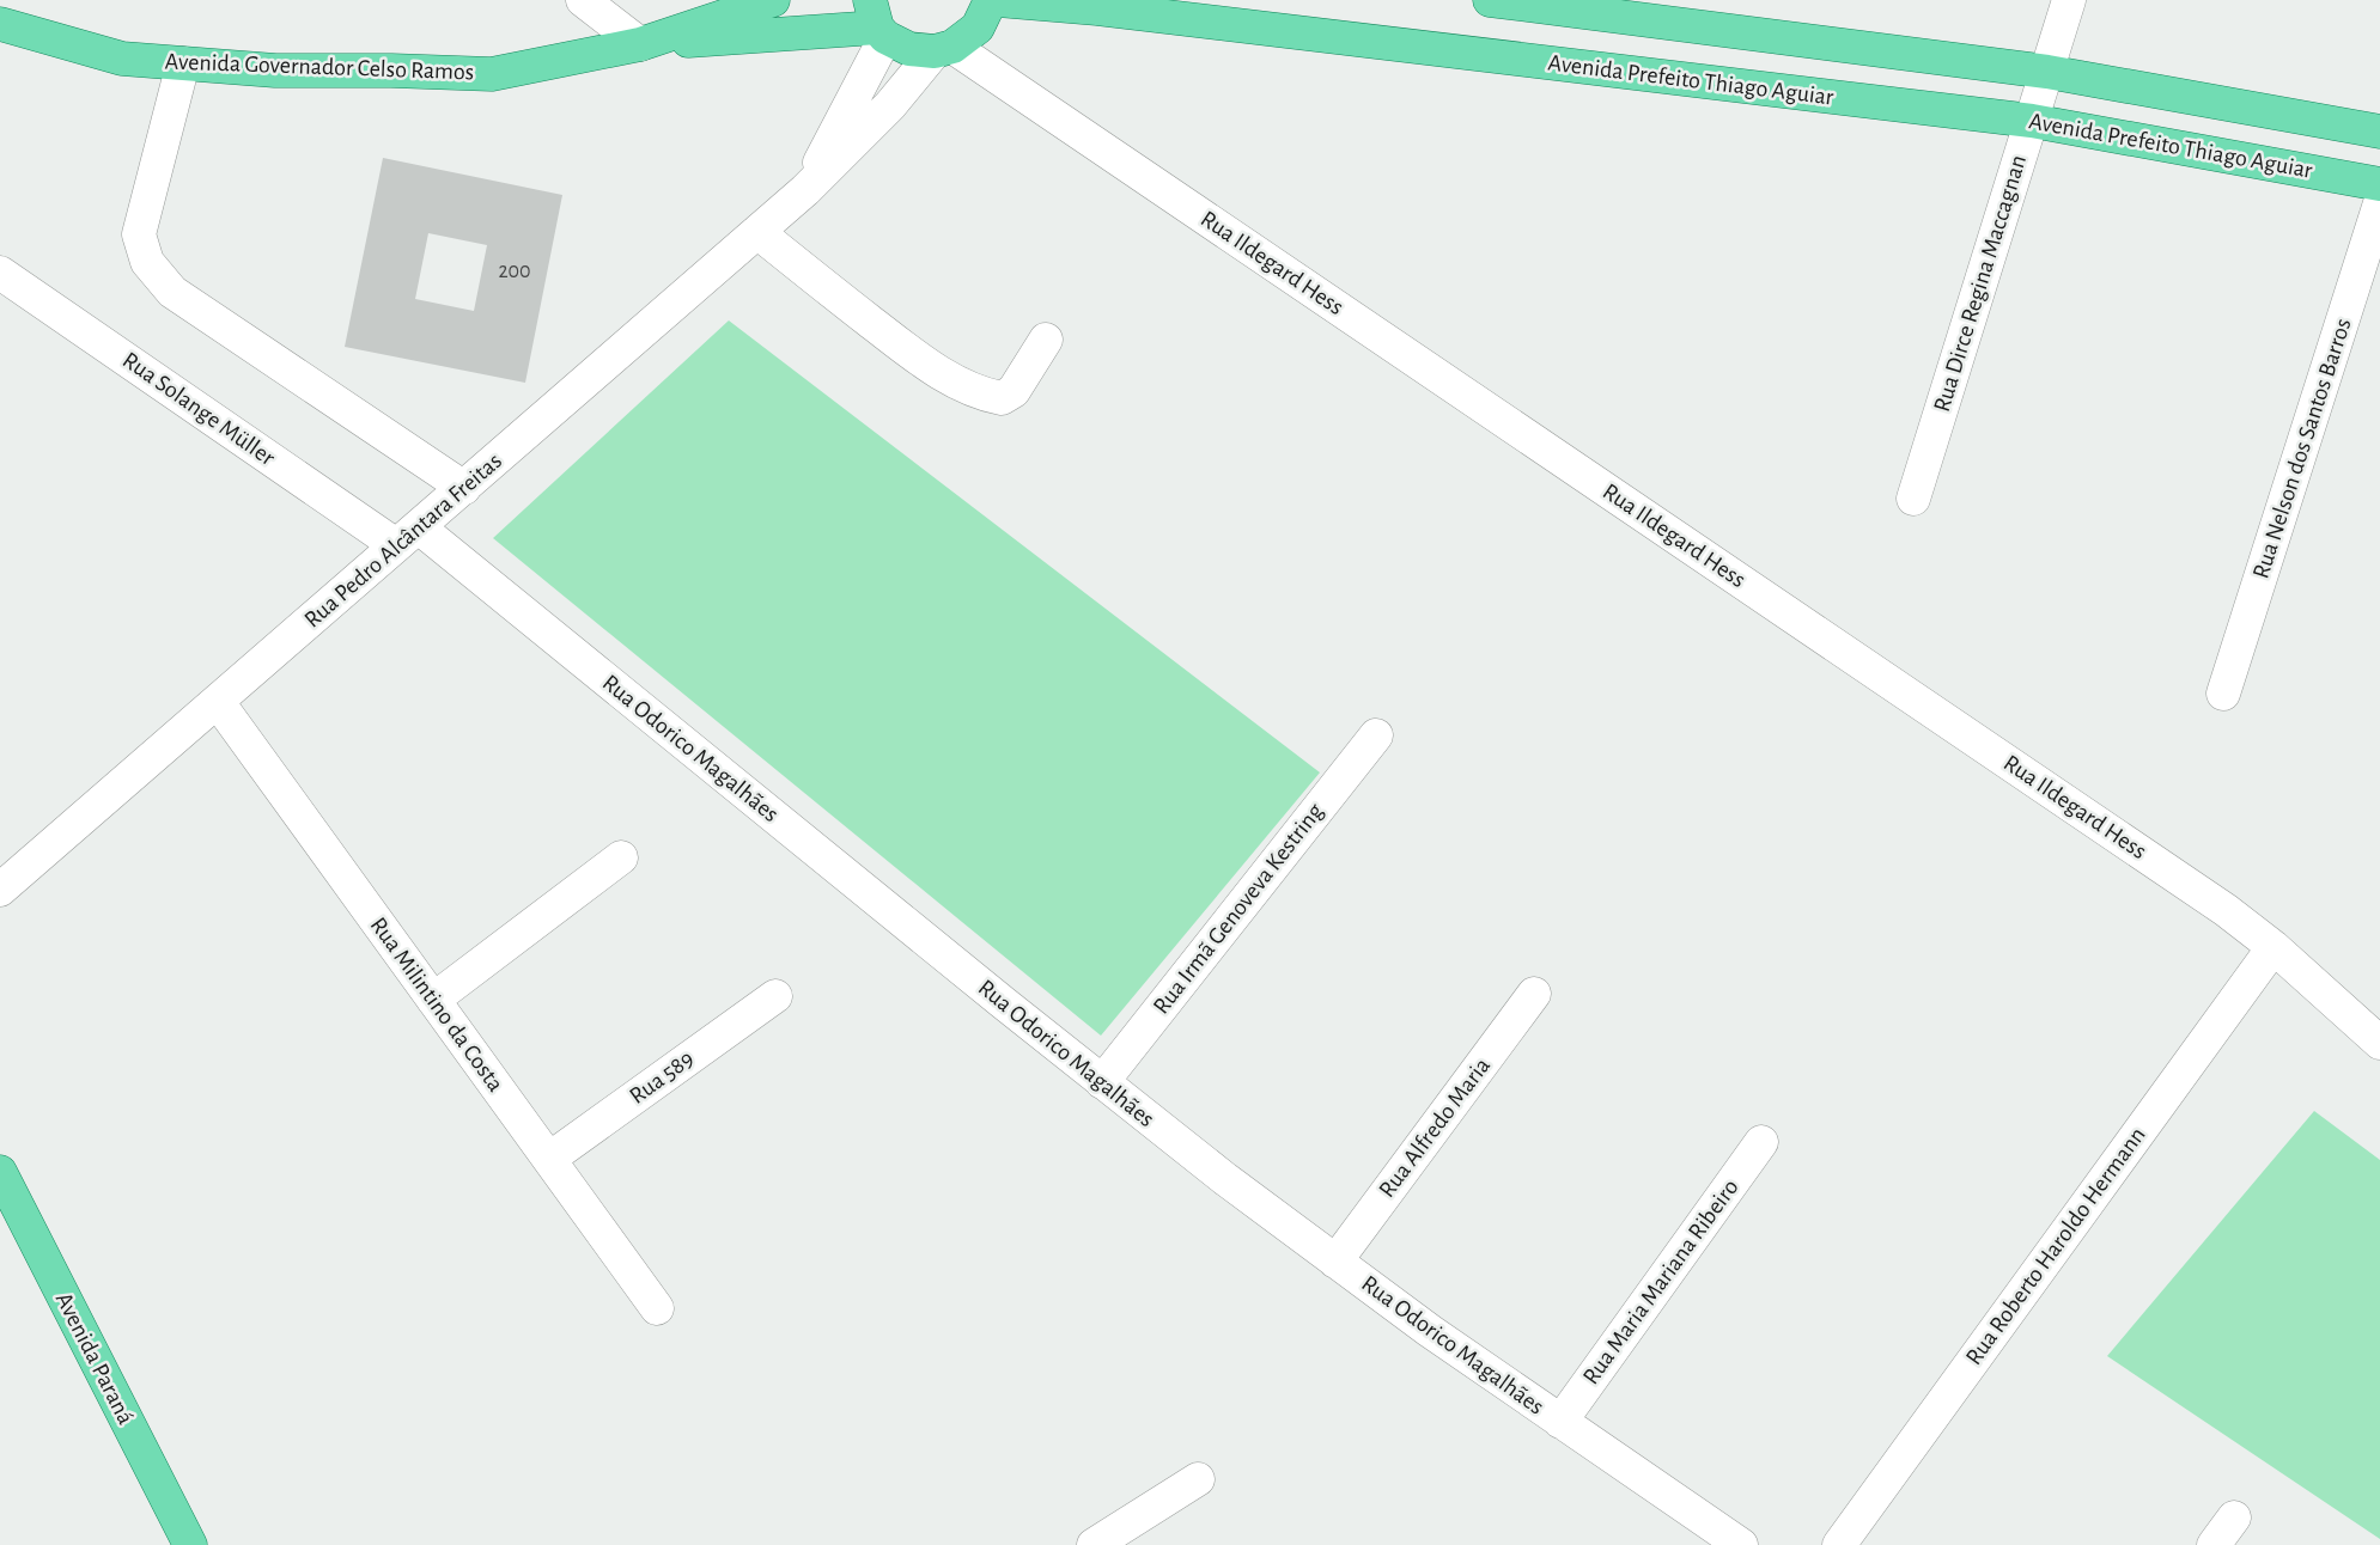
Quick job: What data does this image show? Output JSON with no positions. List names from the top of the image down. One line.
{"streets":{"main road":["Avenida Governador Celso Ramos","Avenida Prefeito Thiago Aguiar","Avenida Paraná"],"street":["Rua Ildegard Hess","Rua Dirce Regina Maccagnan","Rua Solange Müller","Rua Nelson dos Santos Barros","Rua Pedro Alcântara Freitas","Rua Odorico Magalhães","Rua Irmã Genoveva Kestring","Rua Milintino da Costa","Rua 589","Rua Alfredo Maria","Rua Roberto Haroldo Hermann","Rua Maria Mariana Ribeiro"]},"crossings":[["Avenida Governador Celso Ramos","Rua Pedro Alcântara Freitas"],["Avenida Prefeito Thiago Aguiar","Rua Dirce Regina Maccagnan"],["Rua Ildegard Hess","Rua Pedro Alcântara Freitas"],["Rua Ildegard Hess","Rua Roberto Haroldo Hermann"],["Rua Solange Müller","Rua Pedro Alcântara Freitas"],["Rua Solange Müller","Rua Odorico Magalhães"],["Rua Pedro Alcântara Freitas","Rua Odorico Magalhães"],["Rua Pedro Alcântara Freitas","Rua Milintino da Costa"],["Rua Odorico Magalhães","Rua Irmã Genoveva Kestring"],["Rua Odorico Magalhães","Rua Alfredo Maria"],["Rua Odorico Magalhães","Rua Maria Mariana Ribeiro"],["Rua Milintino da Costa","Rua 589"]],"house_numbers":["200"]}
